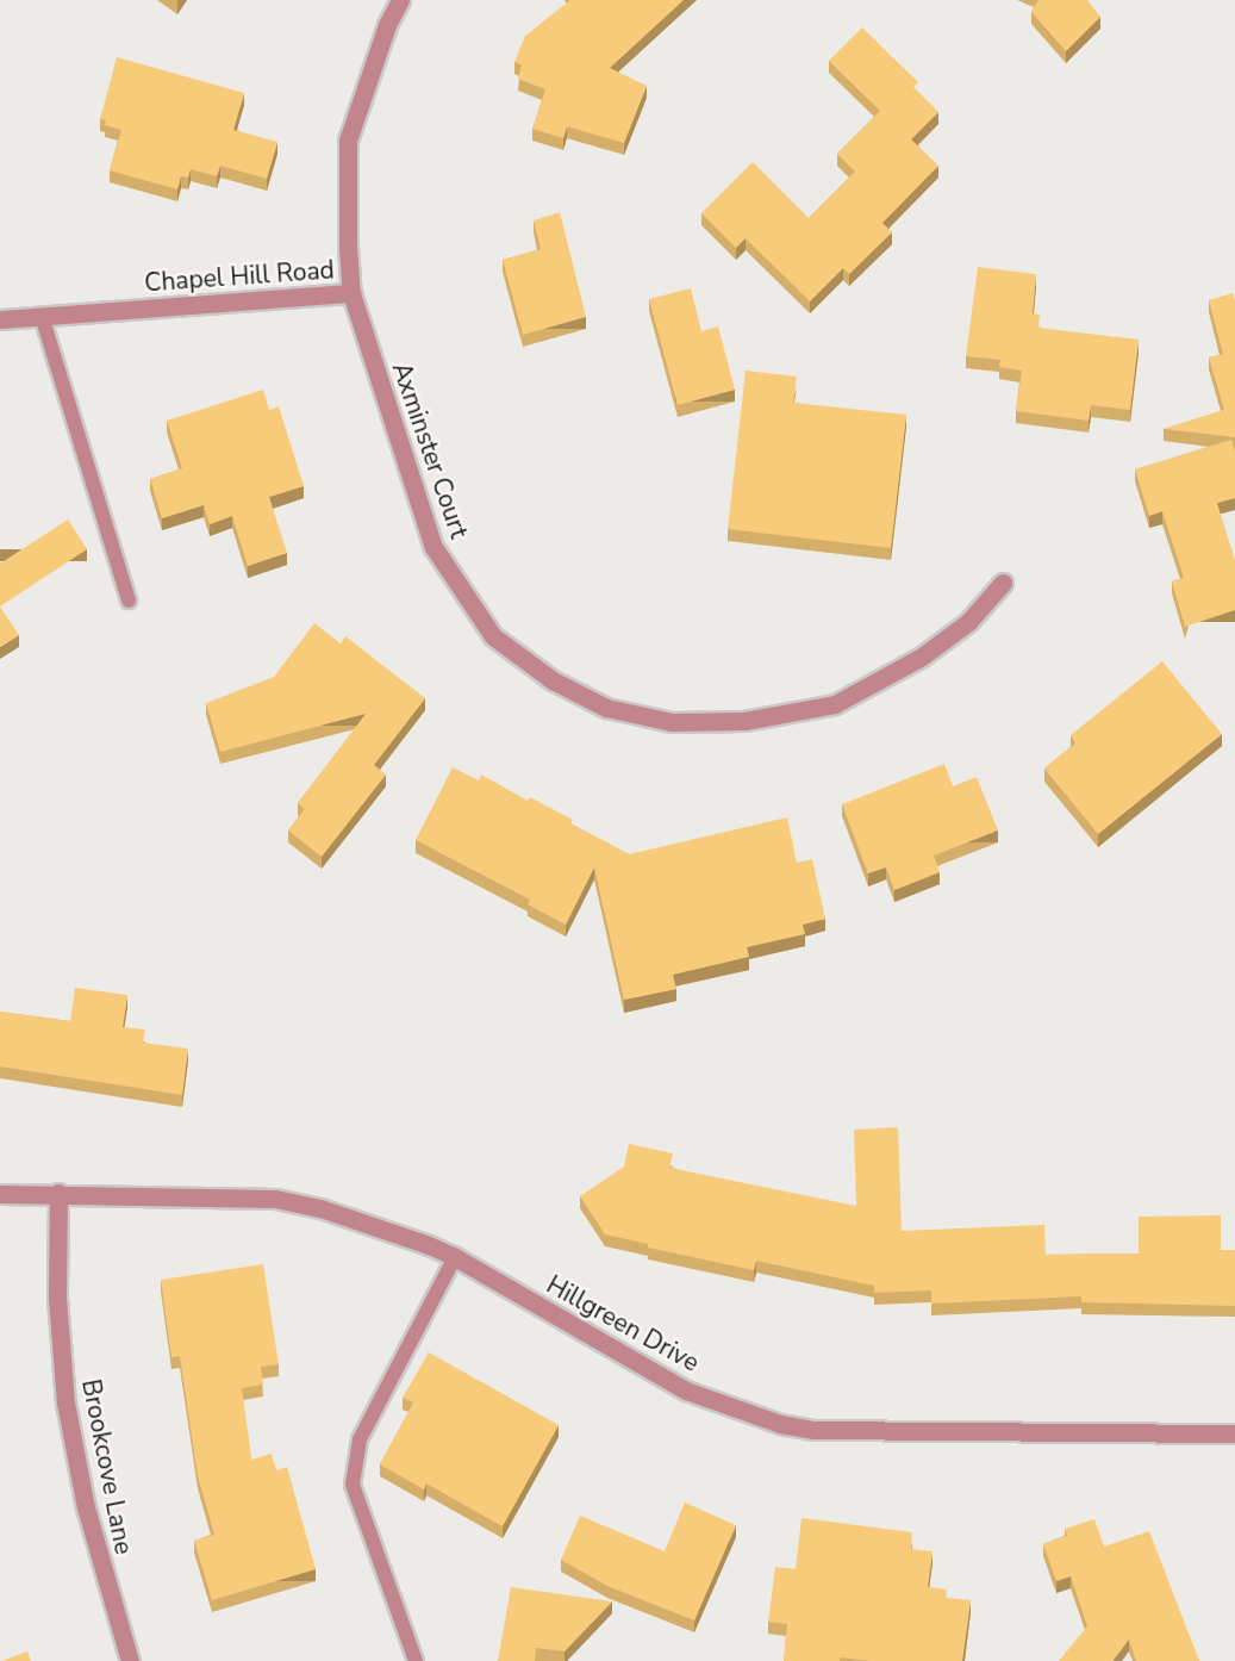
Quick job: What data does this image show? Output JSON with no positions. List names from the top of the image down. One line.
{"streets":{"street":["Chapel Hill Road","Axminster Court","Hillgreen Drive","Brookcove Lane"]},"crossings":[["Chapel Hill Road","Axminster Court"],["Hillgreen Drive","Brookcove Lane"]]}
